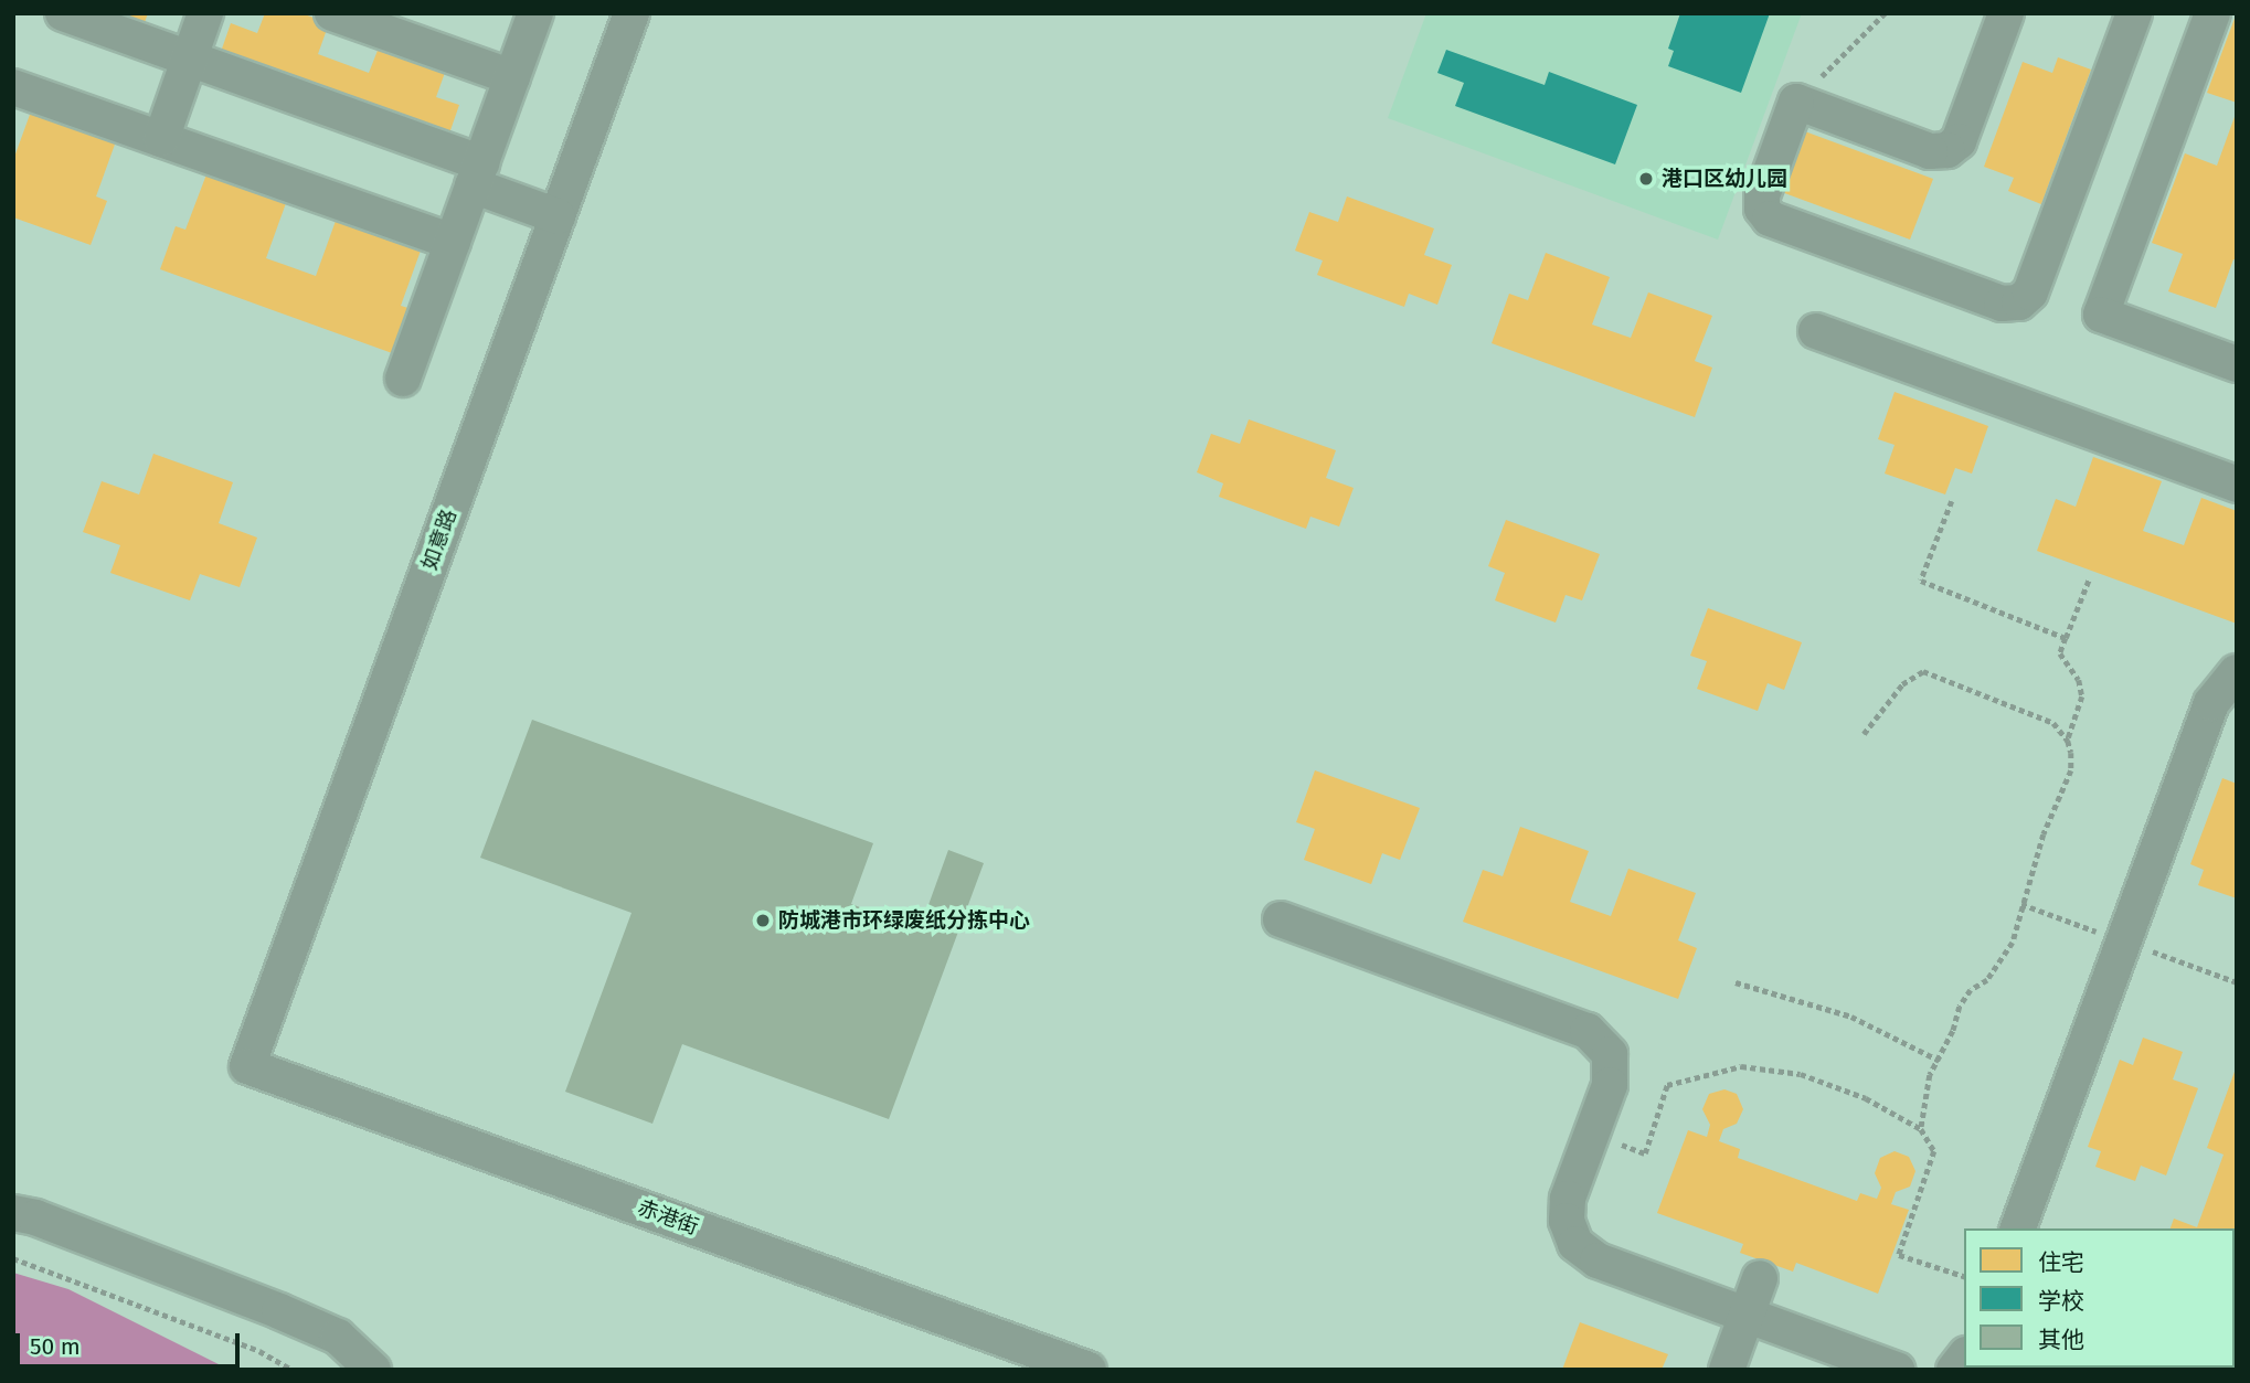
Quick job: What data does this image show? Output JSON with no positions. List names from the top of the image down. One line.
{"streets":{"street":["如意路","赤港街"]},"crossings":[["如意路","赤港街"]],"places":["港口区幼儿园","防城港市环绿废纸分拣中心"],"legend":["住宅","学校","其他"],"scale_bar":"50 m"}
